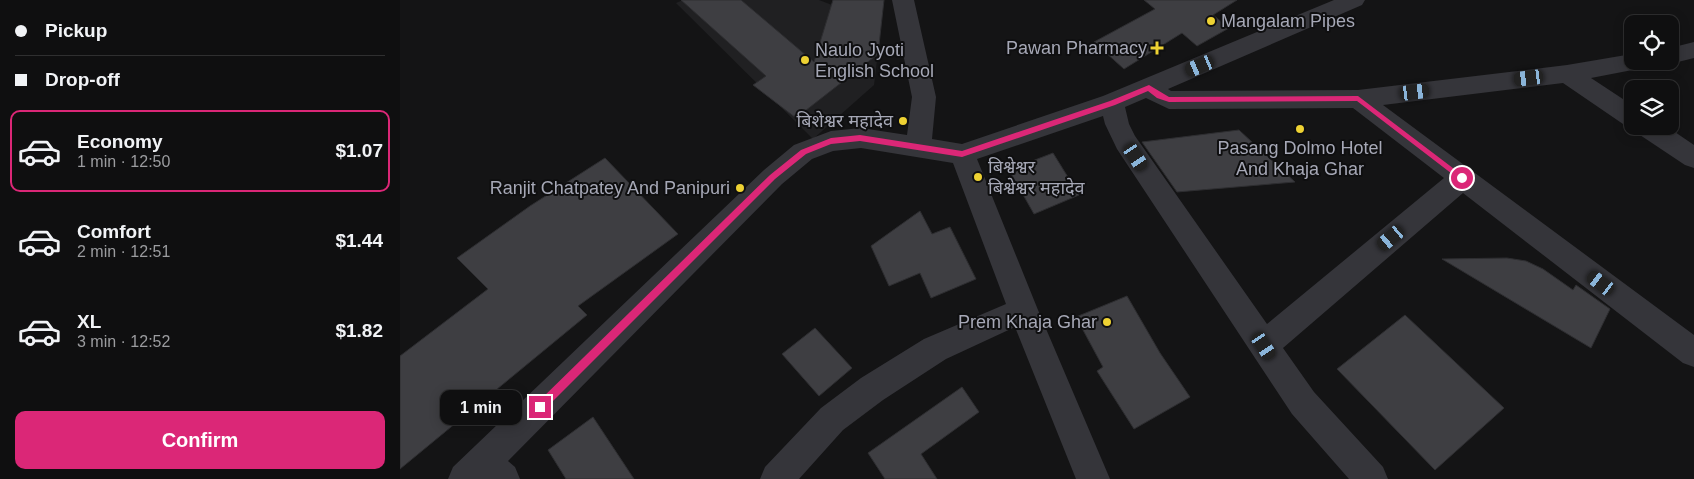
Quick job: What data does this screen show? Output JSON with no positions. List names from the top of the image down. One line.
{"places":{"other":["Mangalam Pipes","Naulo Jyoti English School","बिशेश्वर महादेव","Pasang Dolmo Hotel And Khaja Ghar","बिश्वेश्वर बिश्वेश्वर महादेव","Ranjit Chatpatey And Panipuri","Prem Khaja Ghar"],"health":["Pawan Pharmacy"]},"page":{"banner":["Pickup","Drop-off"],"list":[{"name":"Economy","note":"1 min · 12:50","value":"$1.07"},{"name":"Comfort","note":"2 min · 12:51","value":"$1.44"},{"name":"XL","note":"3 min · 12:52","value":"$1.82"}],"bubble":"1 min","buttons":"Confirm"}}
